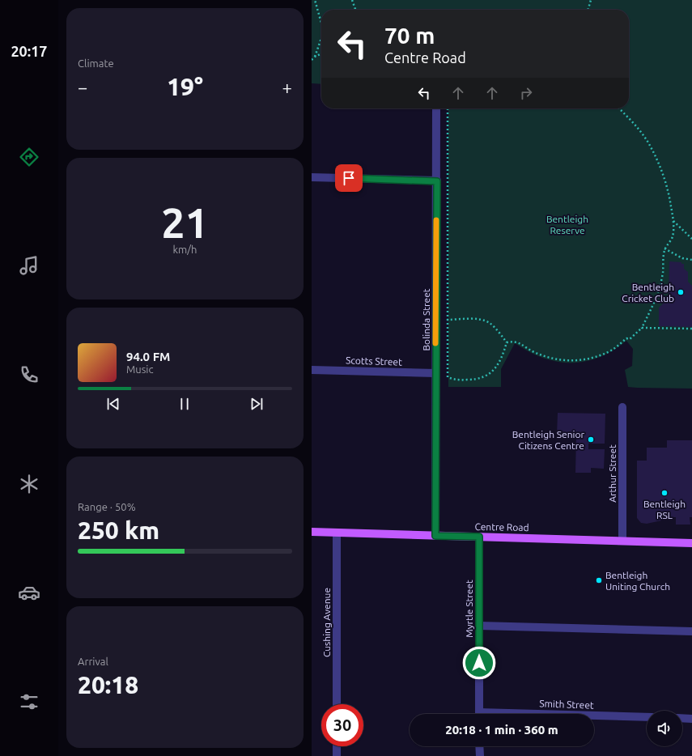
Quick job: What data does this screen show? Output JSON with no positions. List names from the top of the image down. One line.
{"streets":{"main road":["Centre Road"],"street":["Bolinda Street","Scotts Street","Arthur Street","Myrtle Street","Cushing Avenue","Smith Street"]},"crossings":[["Bolinda Street","Scotts Street"],["Bolinda Street","Centre Road"],["Arthur Street","Centre Road"],["Centre Road","Myrtle Street"],["Centre Road","Cushing Avenue"]],"parks":["Bentleigh Reserve"],"places":["Bentleigh Cricket Club","Bentleigh Senior Citizens Centre","Bentleigh RSL","Bentleigh Uniting Church"],"page":{"tabs":"20:17","tile":["Climate",["21","km/h"],["Range · 50%","250 km"],["Arrival","20:18"]],"turn":["70 m","Centre Road"],"heat":["−","19°","+"],"song":["94.0 FM","Music"],"limit":"30","trip":"20:18 · 1 min · 360 m"}}
